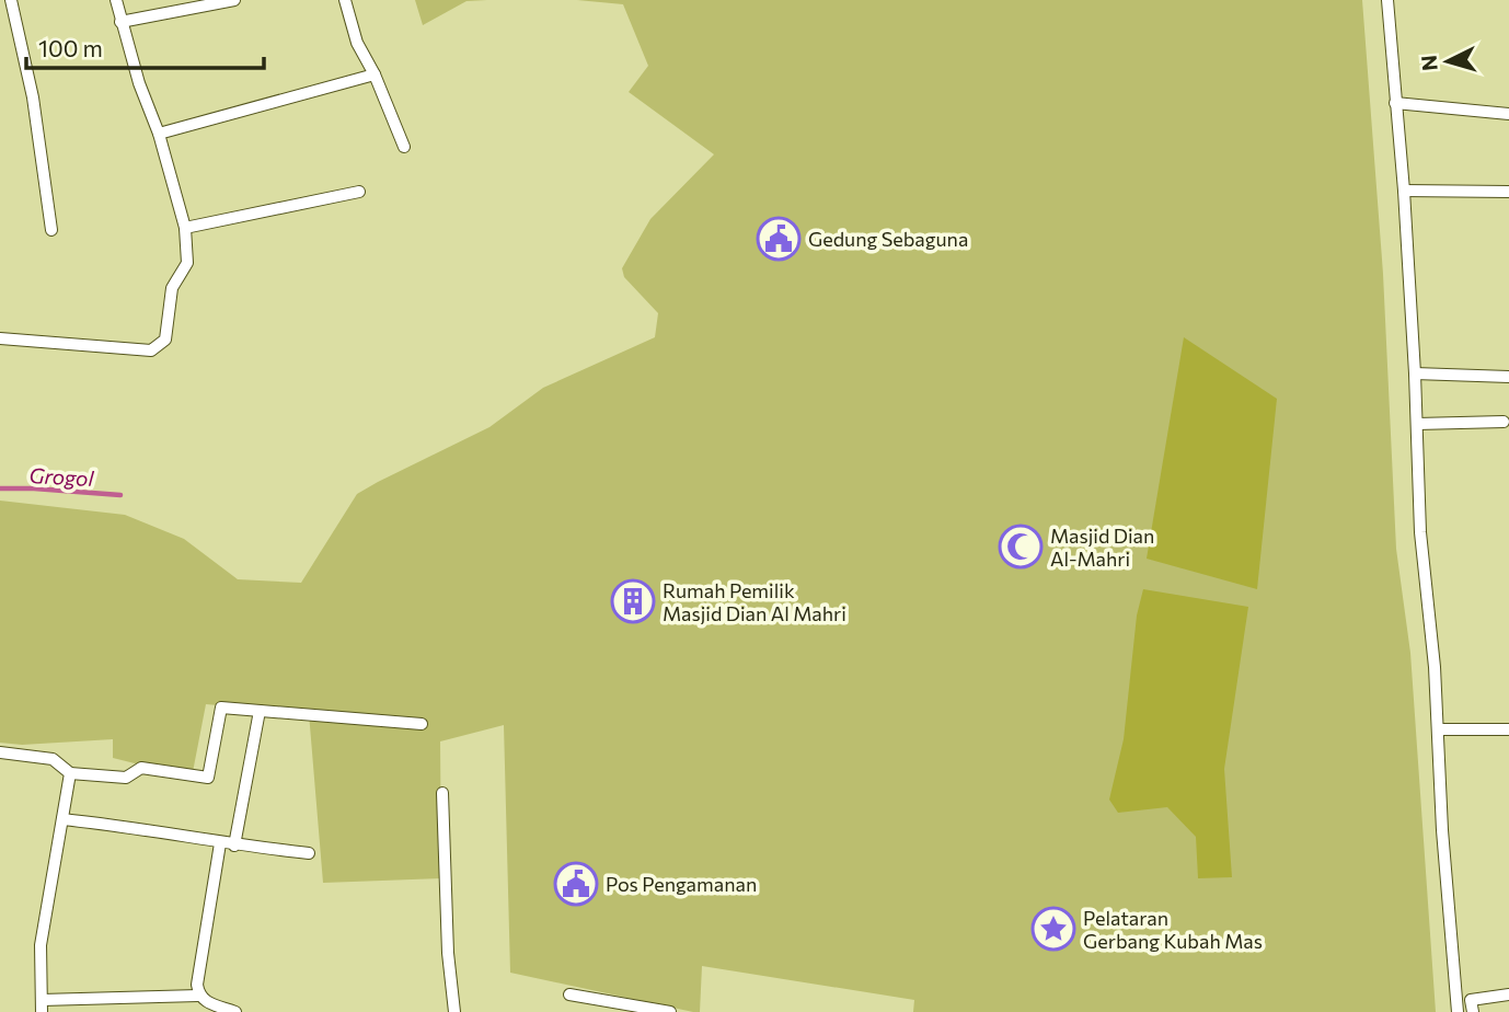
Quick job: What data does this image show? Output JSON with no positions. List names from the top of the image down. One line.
{"water":["Grogol"],"places":{"public building":["Gedung Sebaguna","Pos Pengamanan"],"mosque":["Masjid Dian Al-Mahri"],"building":["Rumah Pemilik Masjid Dian Al Mahri"],"place":["Pelataran Gerbang Kubah Mas"]},"scale_bar":"100 m","north":"left"}
